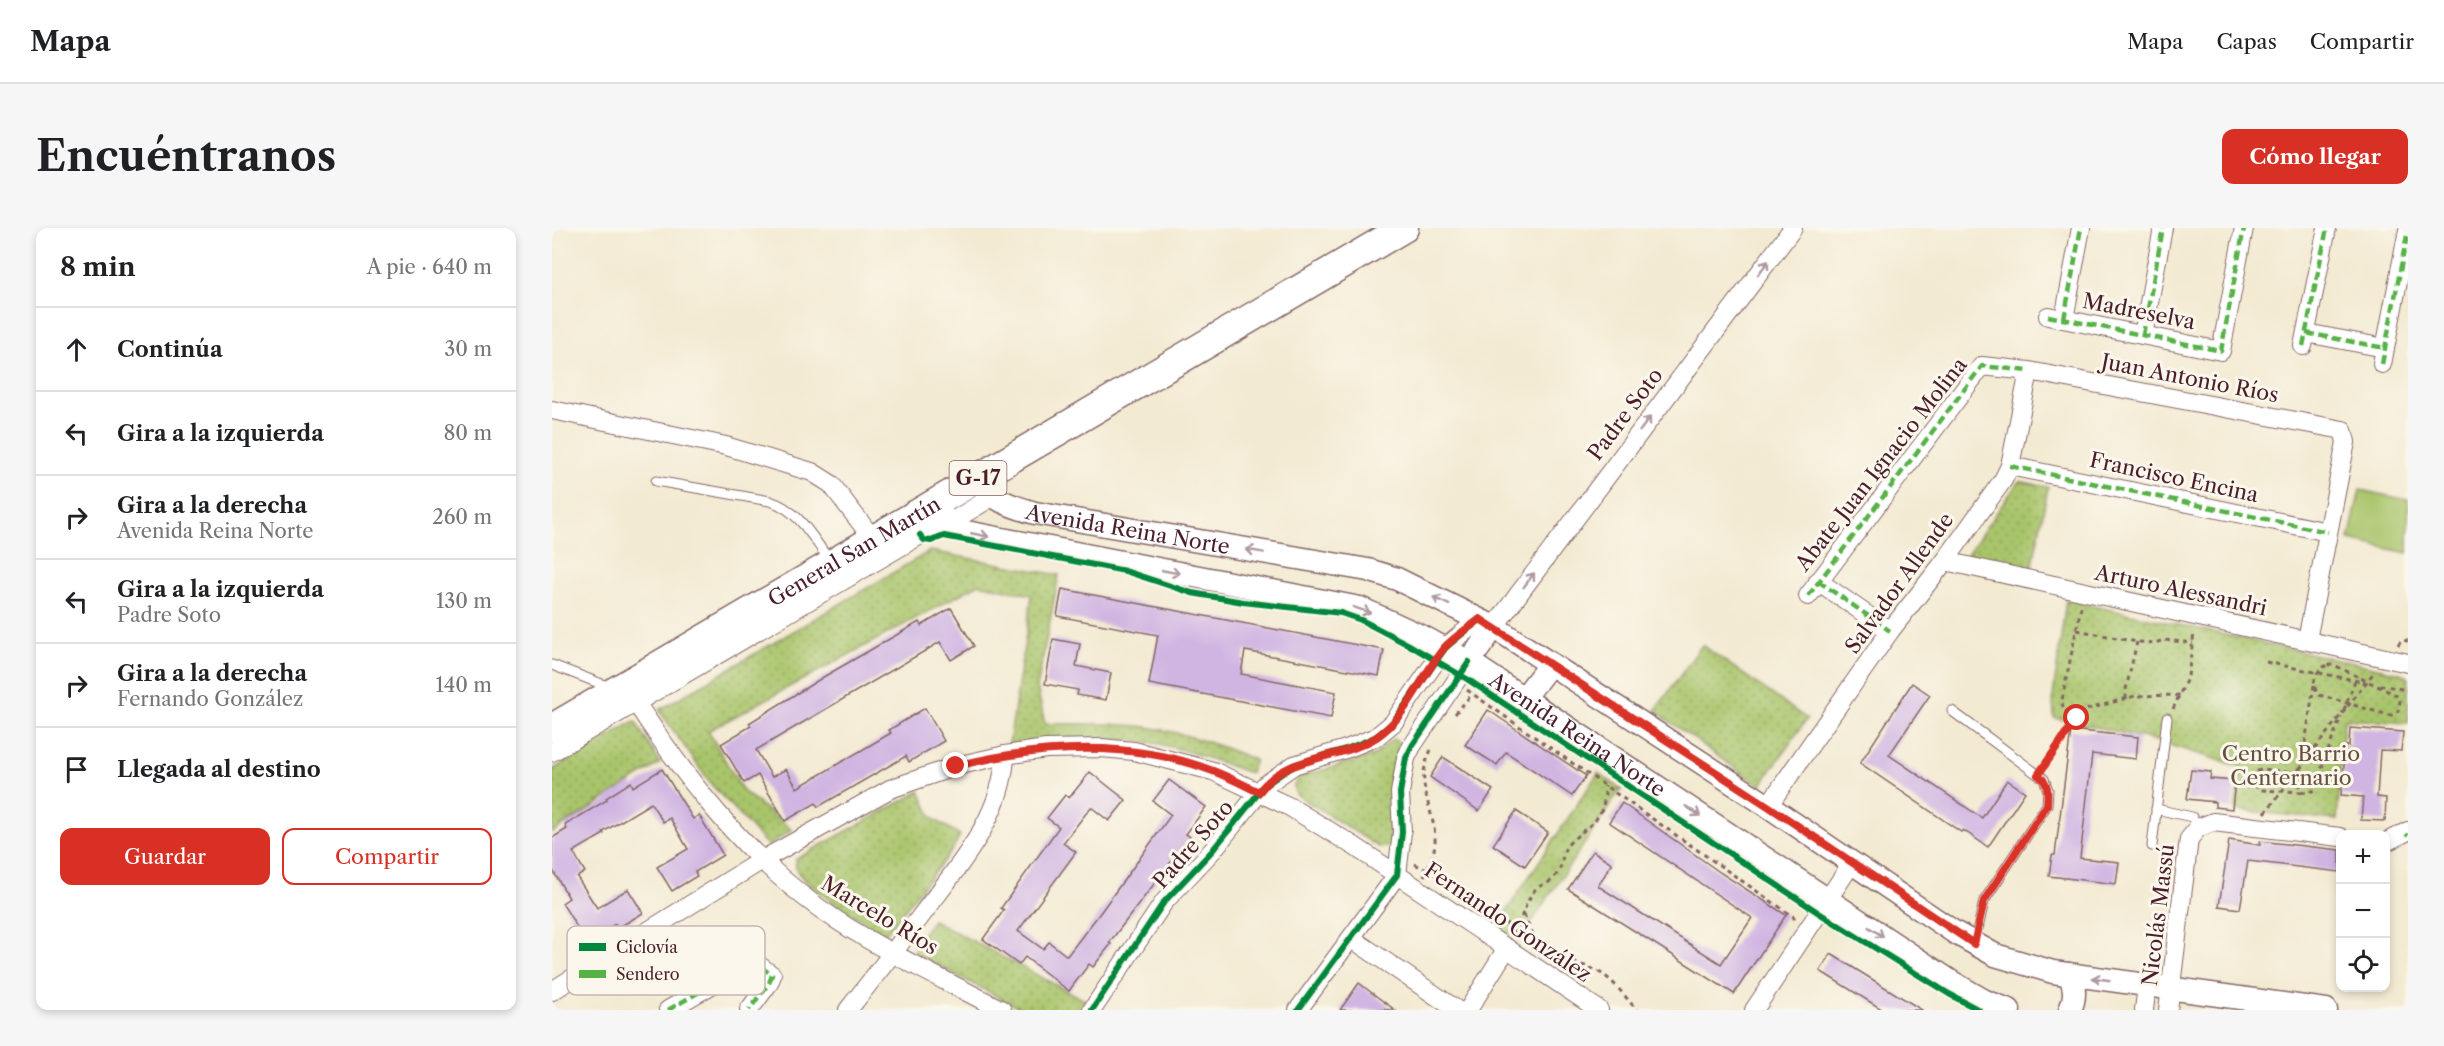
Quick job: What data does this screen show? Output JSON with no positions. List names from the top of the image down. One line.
{"streets":{"main road":["G-17","General San Martín"],"street":["Madreselva","Juan Antonio Ríos","Padre Soto","Abate Juan Ignacio Molina","Francisco Encina","Avenida Reina Norte","Salvador Allende","Arturo Alessandri","Marcelo Ríos","Nicolás Massú","Fernando González"]},"crossings":[["Juan Antonio Ríos","Abate Juan Ignacio Molina"],["Juan Antonio Ríos","Francisco Encina"],["Juan Antonio Ríos","Salvador Allende"],["Padre Soto","Avenida Reina Norte"],["Padre Soto","Fernando González"],["Abate Juan Ignacio Molina","Salvador Allende"],["Francisco Encina","Salvador Allende"],["Avenida Reina Norte","General San Martín"],["Avenida Reina Norte","Salvador Allende"],["Avenida Reina Norte","Nicolás Massú"],["General San Martín","Marcelo Ríos"],["Salvador Allende","Arturo Alessandri"],["Marcelo Ríos","Fernando González"]],"one_way":["Padre Soto"],"parks":["Centro Barrio Centernario"],"legend":["Ciclovía","Sendero"],"page":{"header":"Mapa","nav":["Mapa","Capas","Compartir"],"buttons":["Cómo llegar",["Guardar","Compartir"]],"title":"Encuéntranos","heading":["8 min","A pie · 640 m"],"list":[["Continúa","30 m"],["Gira a la izquierda","80 m"],["Gira a la derecha","Avenida Reina Norte","260 m"],["Gira a la izquierda","Padre Soto","130 m"],["Gira a la derecha","Fernando González","140 m"],"Llegada al destino"],"map_buttons":["+","−"]}}
